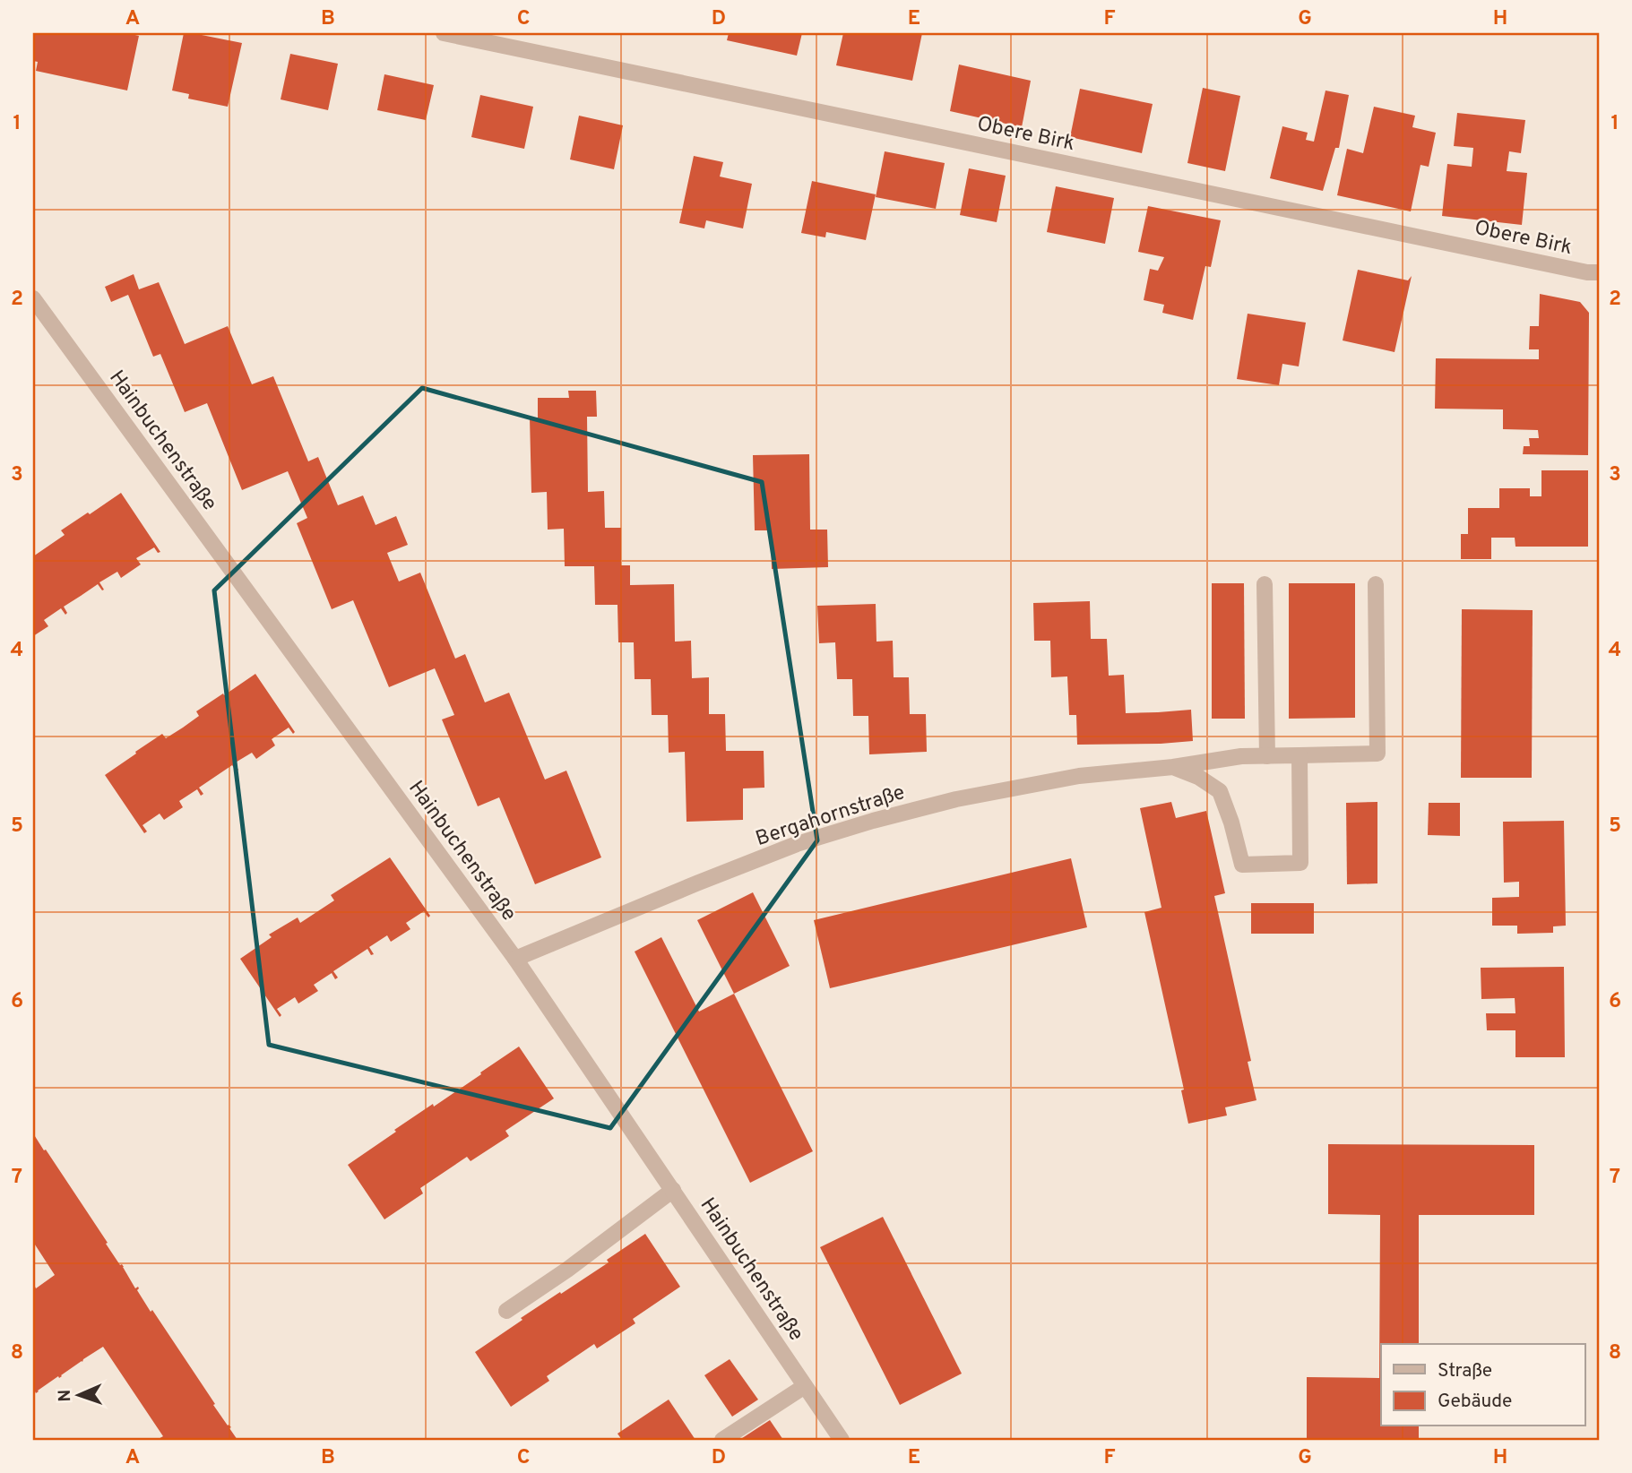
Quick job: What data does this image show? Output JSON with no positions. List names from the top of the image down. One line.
{"streets":{"street":["Obere Birk","Hainbuchenstraße","Bergahornstraße"]},"crossings":[["Hainbuchenstraße","Bergahornstraße"]],"legend":["Straße","Gebäude"],"north":"left","grid":{"columns":["A","B","C","D","E","F","G","H"],"rows":["1","2","3","4","5","6","7","8"]}}
